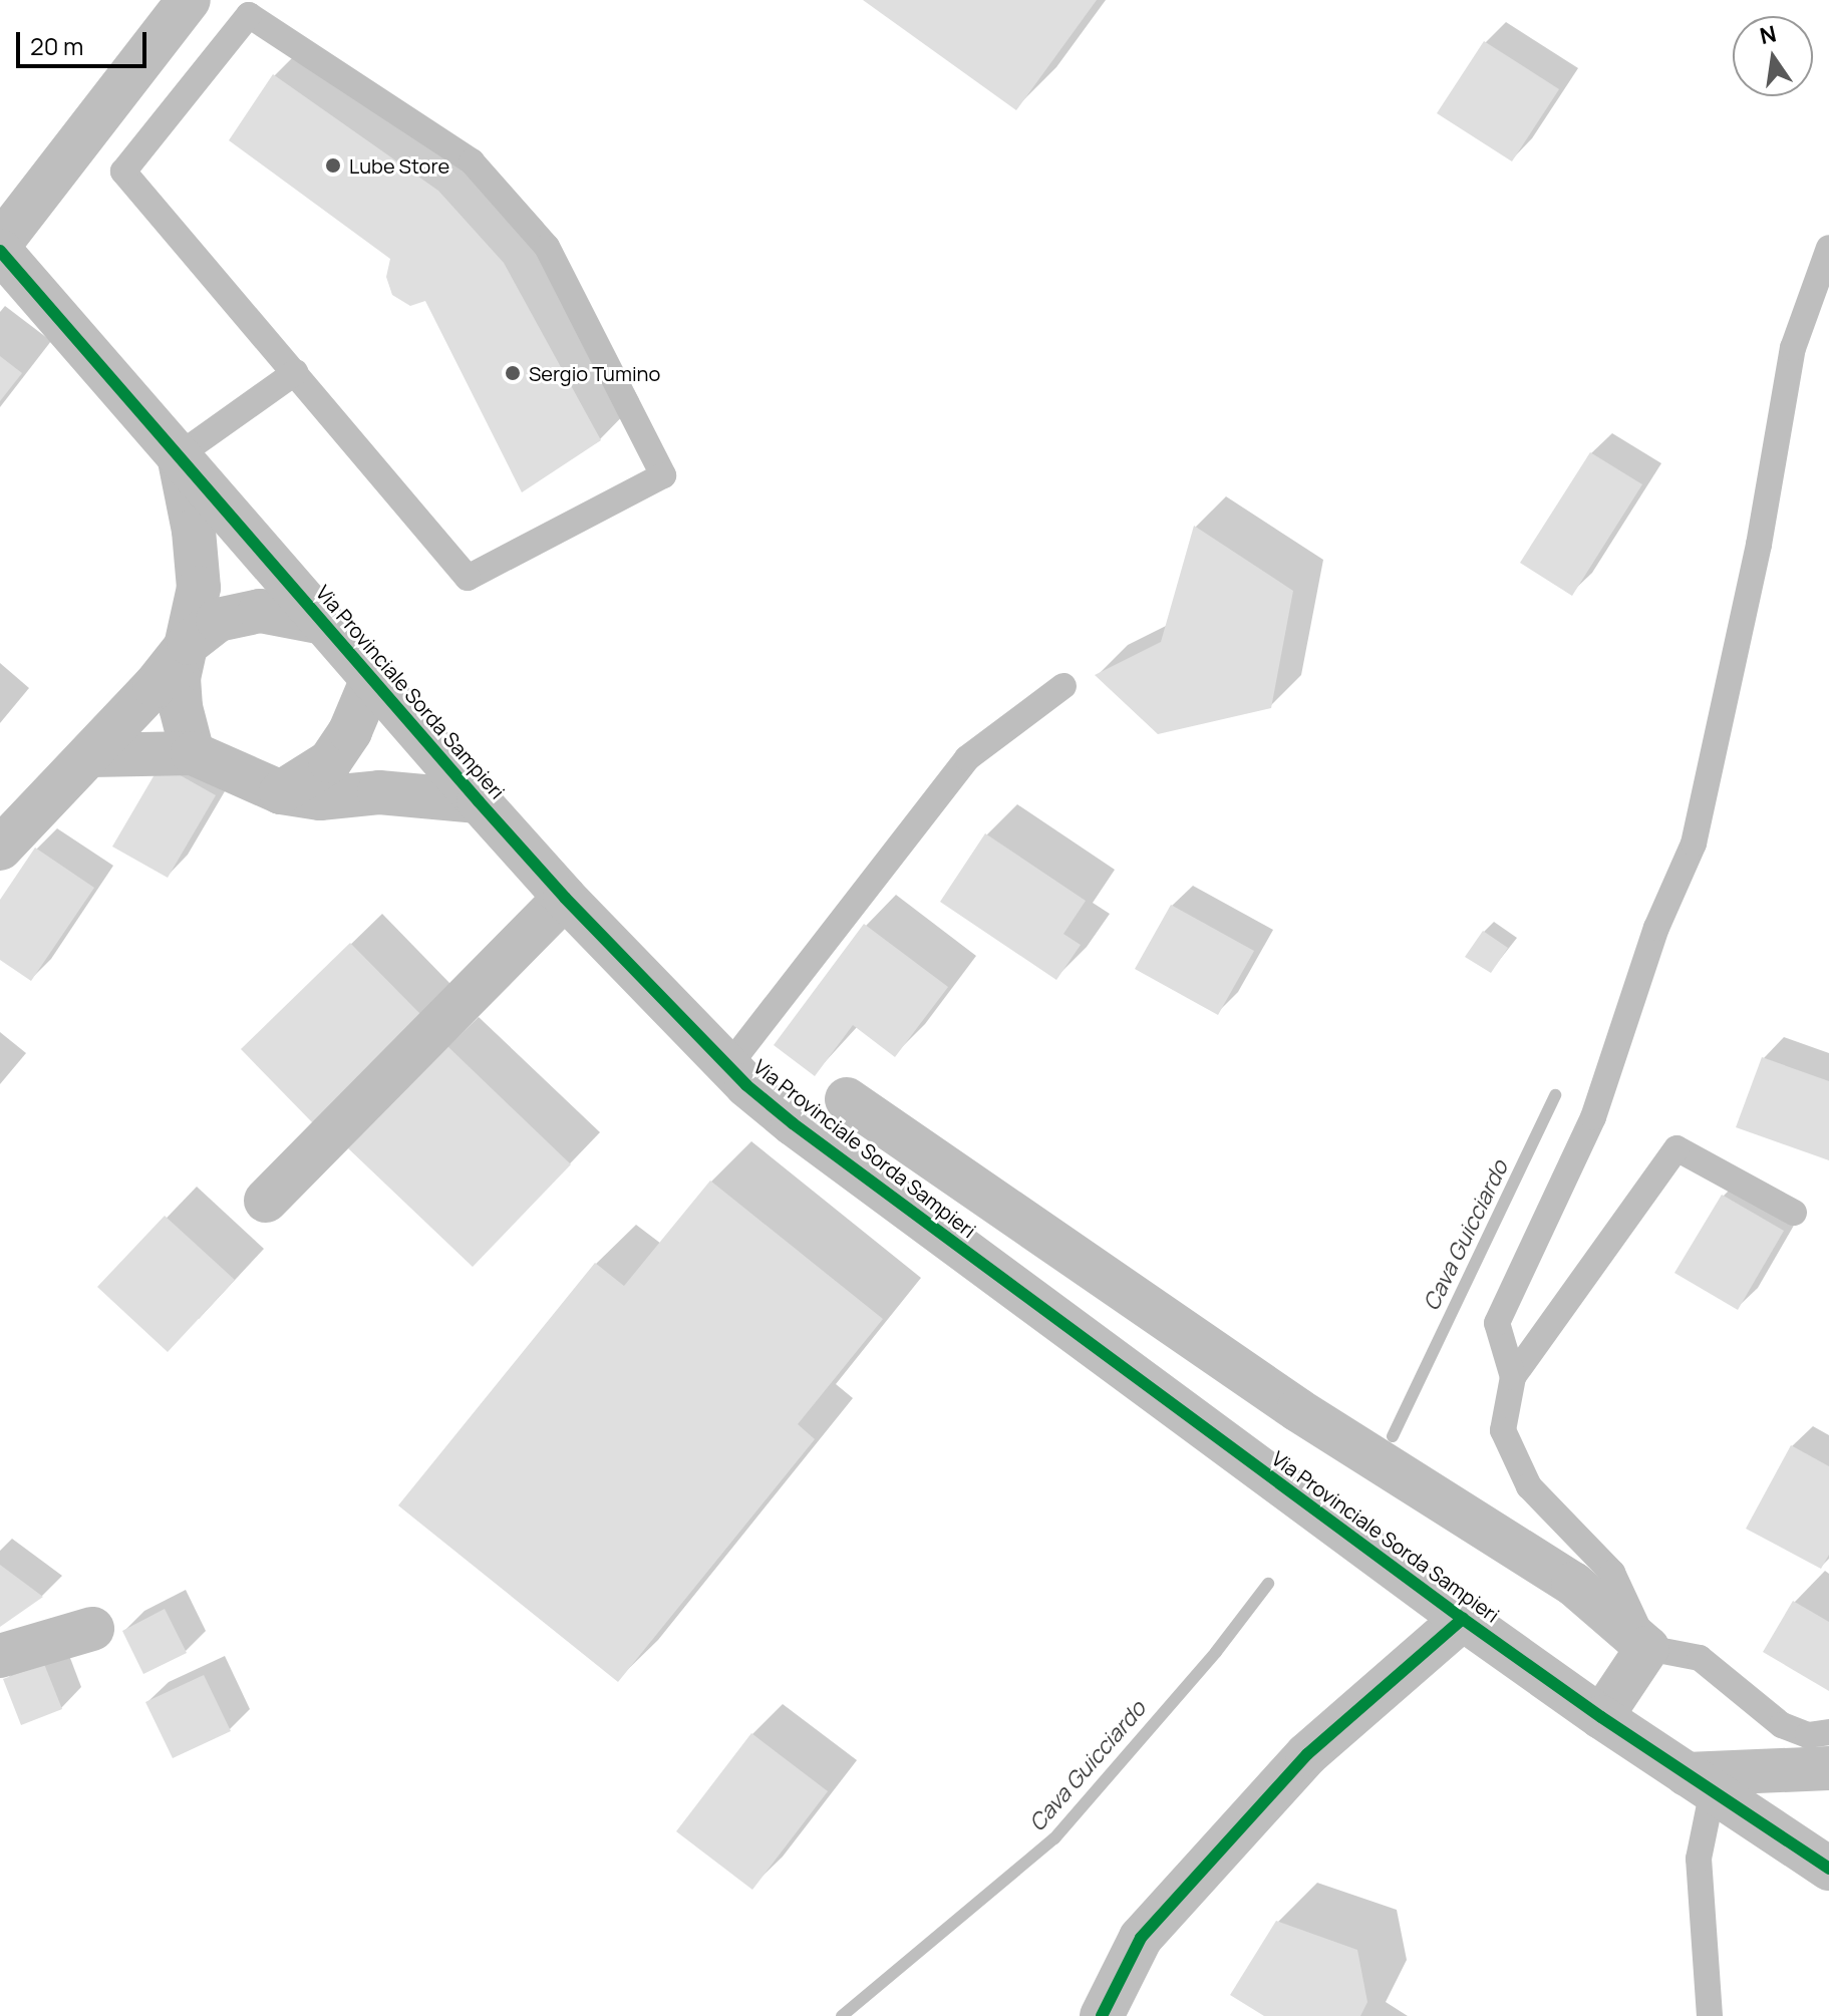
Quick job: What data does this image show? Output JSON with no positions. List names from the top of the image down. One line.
{"streets":{"street":["Via Provinciale Sorda Sampieri"]},"water":["Cava Guicciardo"],"places":["Lube Store","Sergio Tumino"],"scale_bar":"20 m","north":"top"}
